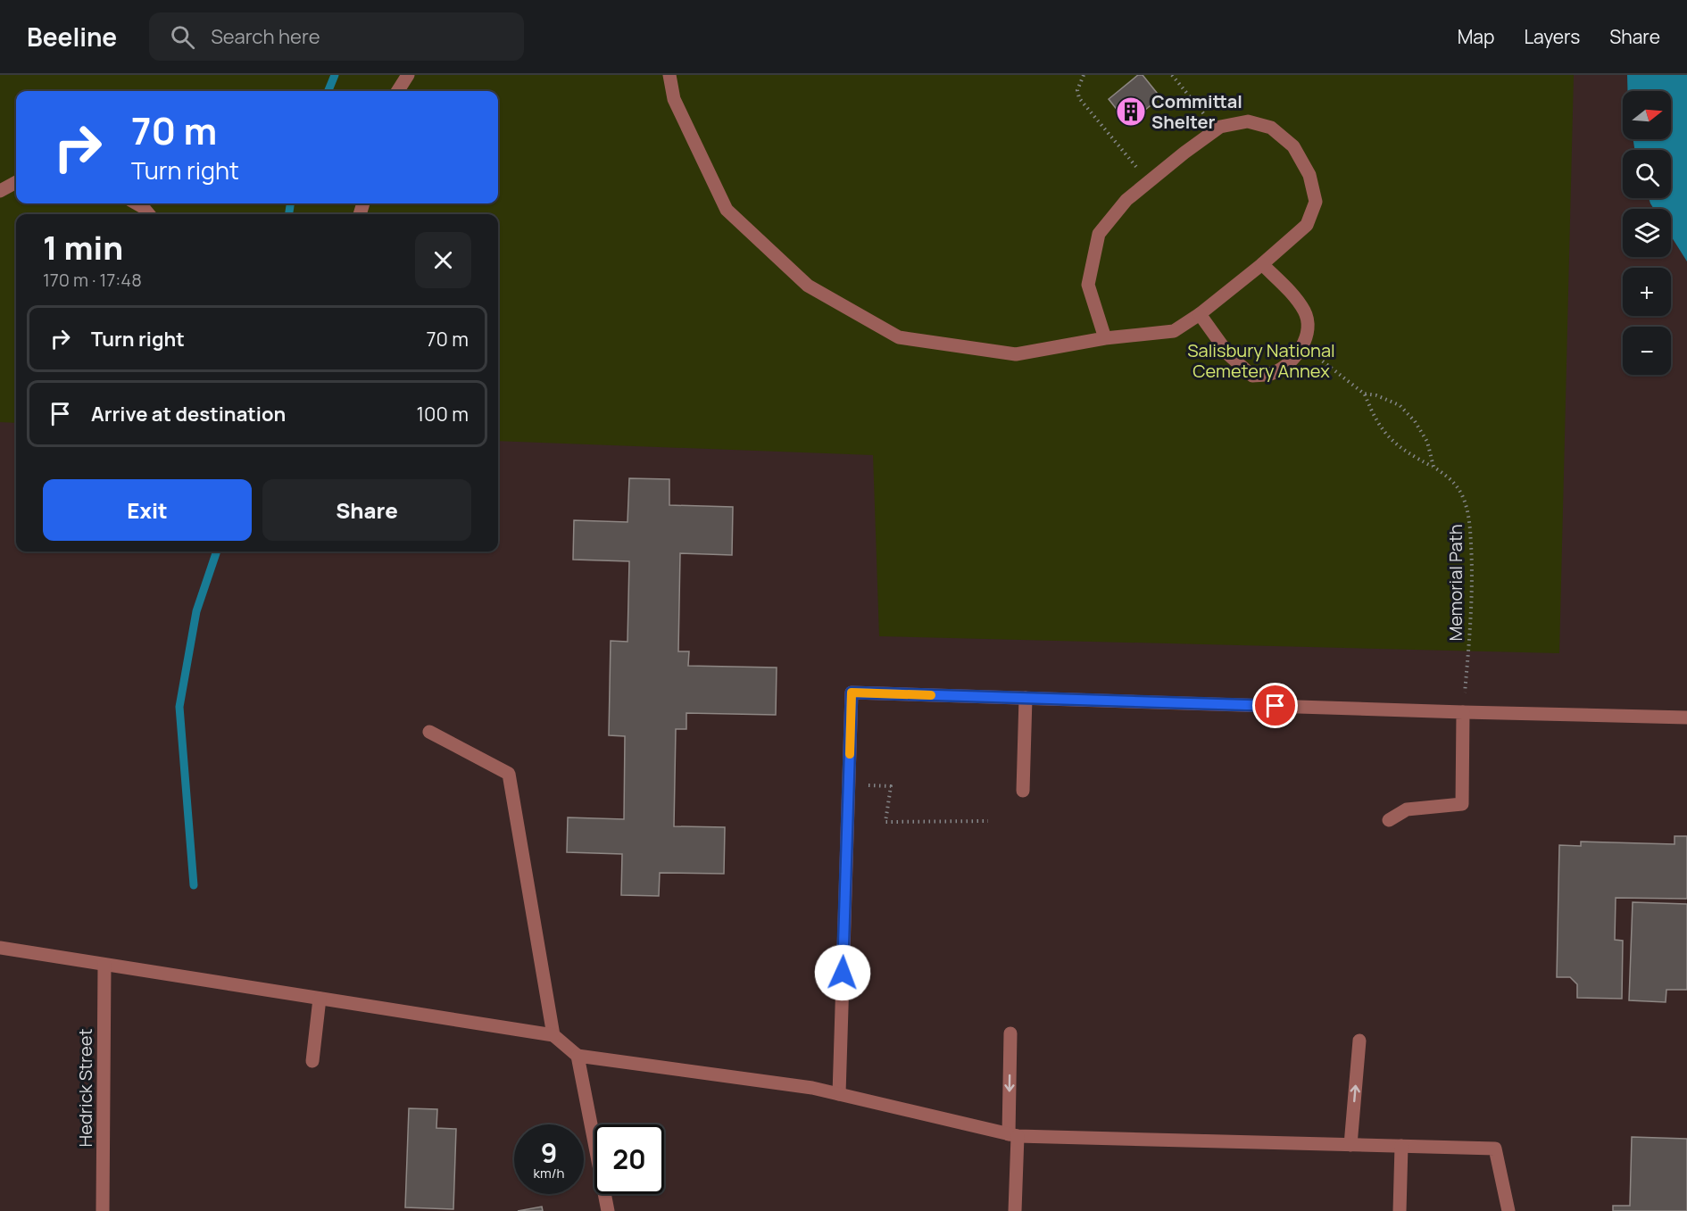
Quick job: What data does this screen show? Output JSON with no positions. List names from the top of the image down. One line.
{"streets":{"street":["Hedrick Street"],"path":["Memorial Path"]},"parks":["Salisbury National Cemetery Annex"],"places":{"building":["Committal Shelter"]},"north":"right","page":{"header":"Beeline","search":"Search here","nav":["Map","Layers","Share"],"map_buttons":["+","−"],"turn":["70 m","Turn right"],"heading":["1 min","170 m · 17:48"],"list":[{"name":"Turn right","value":"70 m"},{"name":"Arrive at destination","value":"100 m"}],"buttons":["Exit","Share"],"speed":"9 km/h","limit":"20"}}
